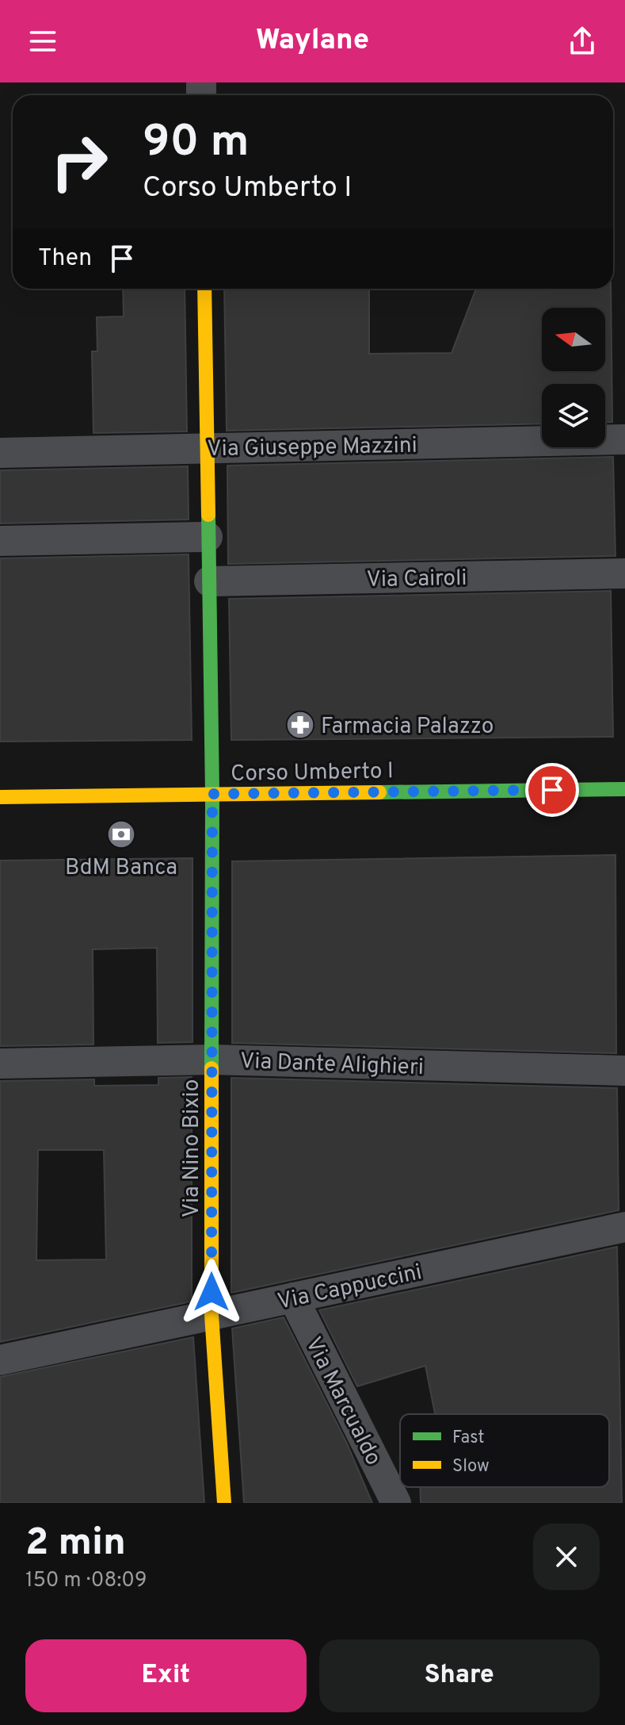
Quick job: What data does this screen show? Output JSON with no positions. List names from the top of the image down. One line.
{"streets":{"street":["Via Giuseppe Mazzini","Via Cairoli","Corso Umberto I","Via Dante Alighieri","Via Nino Bixio","Via Cappuccini","Via Marcualdo"]},"crossings":[["Via Giuseppe Mazzini","Via Nino Bixio"],["Via Cairoli","Via Nino Bixio"],["Corso Umberto I","Via Nino Bixio"],["Via Dante Alighieri","Via Nino Bixio"],["Via Nino Bixio","Via Cappuccini"],["Via Cappuccini","Via Marcualdo"]],"places":{"pharmacy":["Farmacia Palazzo"],"bank":["BdM Banca"]},"legend":["Fast","Slow"],"north":"left","page":{"header":"Waylane","turn":["90 m","Corso Umberto I"],"then":"Then","heading":["2 min","150 m · 08:09"],"buttons":["Exit","Share"]}}
